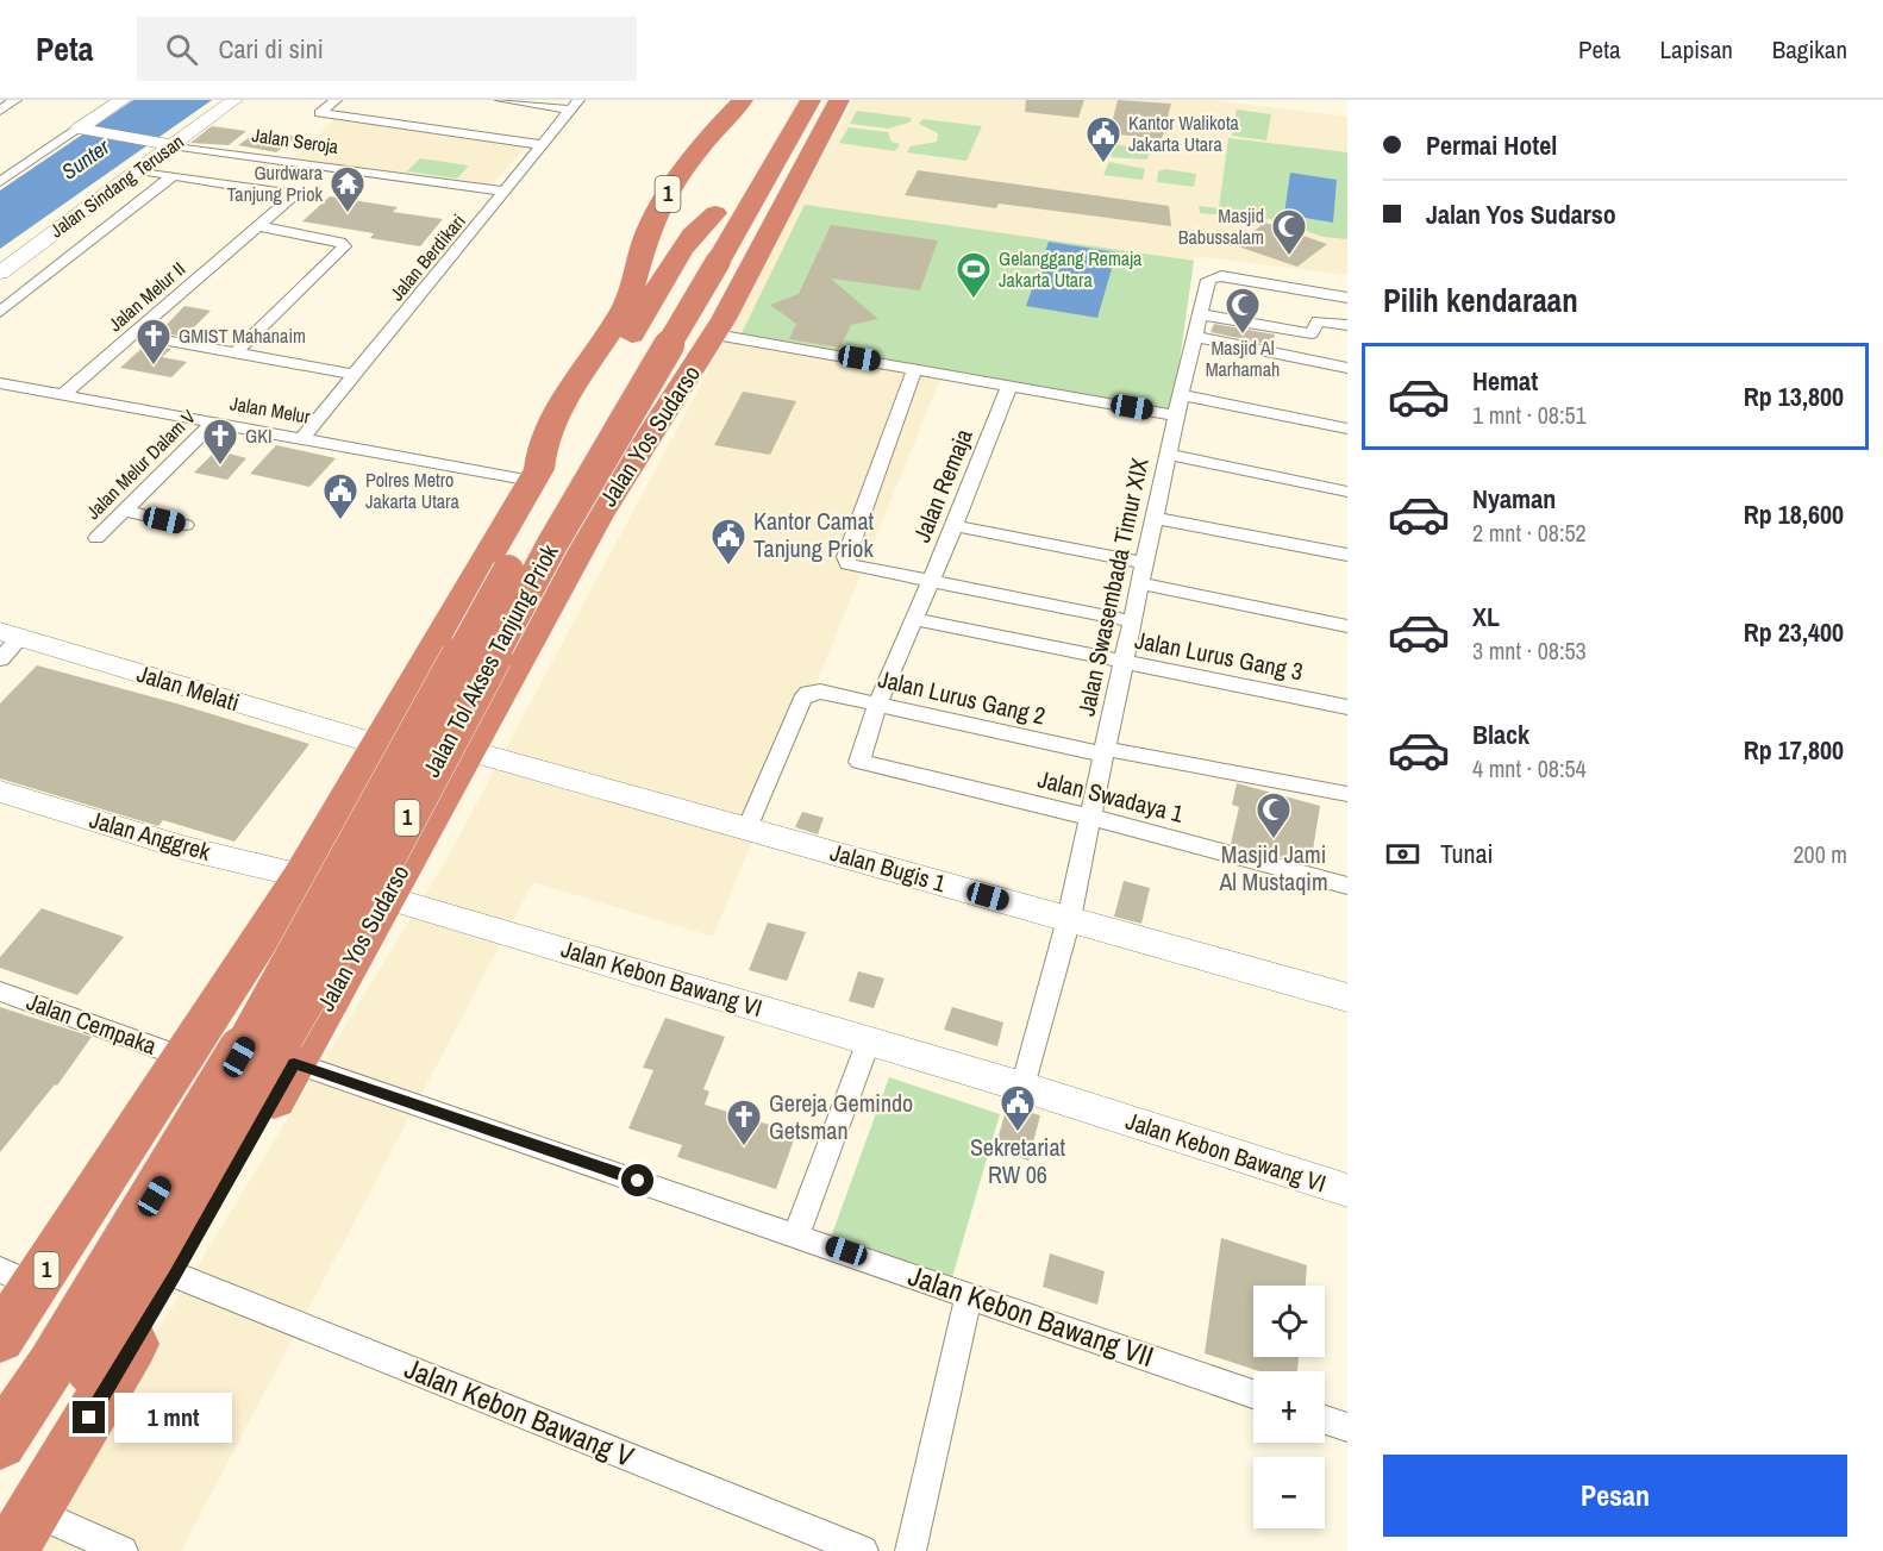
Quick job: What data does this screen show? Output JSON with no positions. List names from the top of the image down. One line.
{"streets":{"highway":["1","Jalan Yos Sudarso","Jalan Tol Akses Tanjung Priok"],"street":["Jalan Seroja","Jalan Sindang Terusan","Jalan Berdikari","Jalan Melur II","Jalan Melur","Jalan Melur Dalam V","Jalan Remaja","Jalan Swasembada Timur XIX","Jalan Lurus Gang 3","Jalan Melati","Jalan Lurus Gang 2","Jalan Swadaya 1","Jalan Anggrek","Jalan Bugis 1","Jalan Kebon Bawang VI","Jalan Cempaka","Jalan Kebon Bawang VII","Jalan Kebon Bawang V"]},"crossings":[["Jalan Seroja","Jalan Sindang Terusan"],["Jalan Seroja","Jalan Berdikari"],["Jalan Sindang Terusan","Jalan Melur II"],["1","Jalan Melur"],["1","Jalan Melati"],["1","Jalan Anggrek"],["1","Jalan Kebon Bawang VI"],["1","Jalan Cempaka"],["Jalan Berdikari","Jalan Melur"],["Jalan Melur II","Jalan Melur"],["Jalan Melur","Jalan Melur Dalam V"],["Jalan Yos Sudarso","Jalan Tol Akses Tanjung Priok"],["Jalan Yos Sudarso","Jalan Bugis 1"],["Jalan Yos Sudarso","Jalan Kebon Bawang VI"],["Jalan Yos Sudarso","Jalan Kebon Bawang VII"],["Jalan Yos Sudarso","Jalan Kebon Bawang V"],["Jalan Remaja","Jalan Lurus Gang 3"],["Jalan Remaja","Jalan Lurus Gang 2"],["Jalan Remaja","Jalan Swadaya 1"],["Jalan Swasembada Timur XIX","Jalan Lurus Gang 3"],["Jalan Swasembada Timur XIX","Jalan Lurus Gang 2"],["Jalan Swasembada Timur XIX","Jalan Swadaya 1"],["Jalan Swasembada Timur XIX","Jalan Bugis 1"],["Jalan Lurus Gang 2","Jalan Bugis 1"],["Jalan Anggrek","Jalan Kebon Bawang VI"]],"water":["Sunter"],"places":{"public building":["Kantor Walikota Jakarta Utara","Polres Metro Jakarta Utara","Kantor Camat Tanjung Priok","Sekretariat RW 06"],"temple":["Gurdwara Tanjung Priok"],"mosque":["Masjid Babussalam","Masjid Al Marhamah","Masjid Jami Al Mustaqim"],"sports":["Gelanggang Remaja Jakarta Utara"],"church":["GMIST Mahanaim","GKI","Gereja Gemindo Getsman"]},"page":{"header":"Peta","search":"Cari di sini","nav":["Peta","Lapisan","Bagikan"],"banner":["Permai Hotel","Jalan Yos Sudarso"],"heading":"Pilih kendaraan","list":[{"name":"Hemat","note":"1 mnt · 08:51","value":"Rp 13,800"},{"name":"Nyaman","note":"2 mnt · 08:52","value":"Rp 18,600"},{"name":"XL","note":"3 mnt · 08:53","value":"Rp 23,400"},{"name":"Black","note":"4 mnt · 08:54","value":"Rp 17,800"}],"pay":["Tunai","200 m"],"map_buttons":["+","−"],"bubble":"1 mnt","buttons":"Pesan"}}
